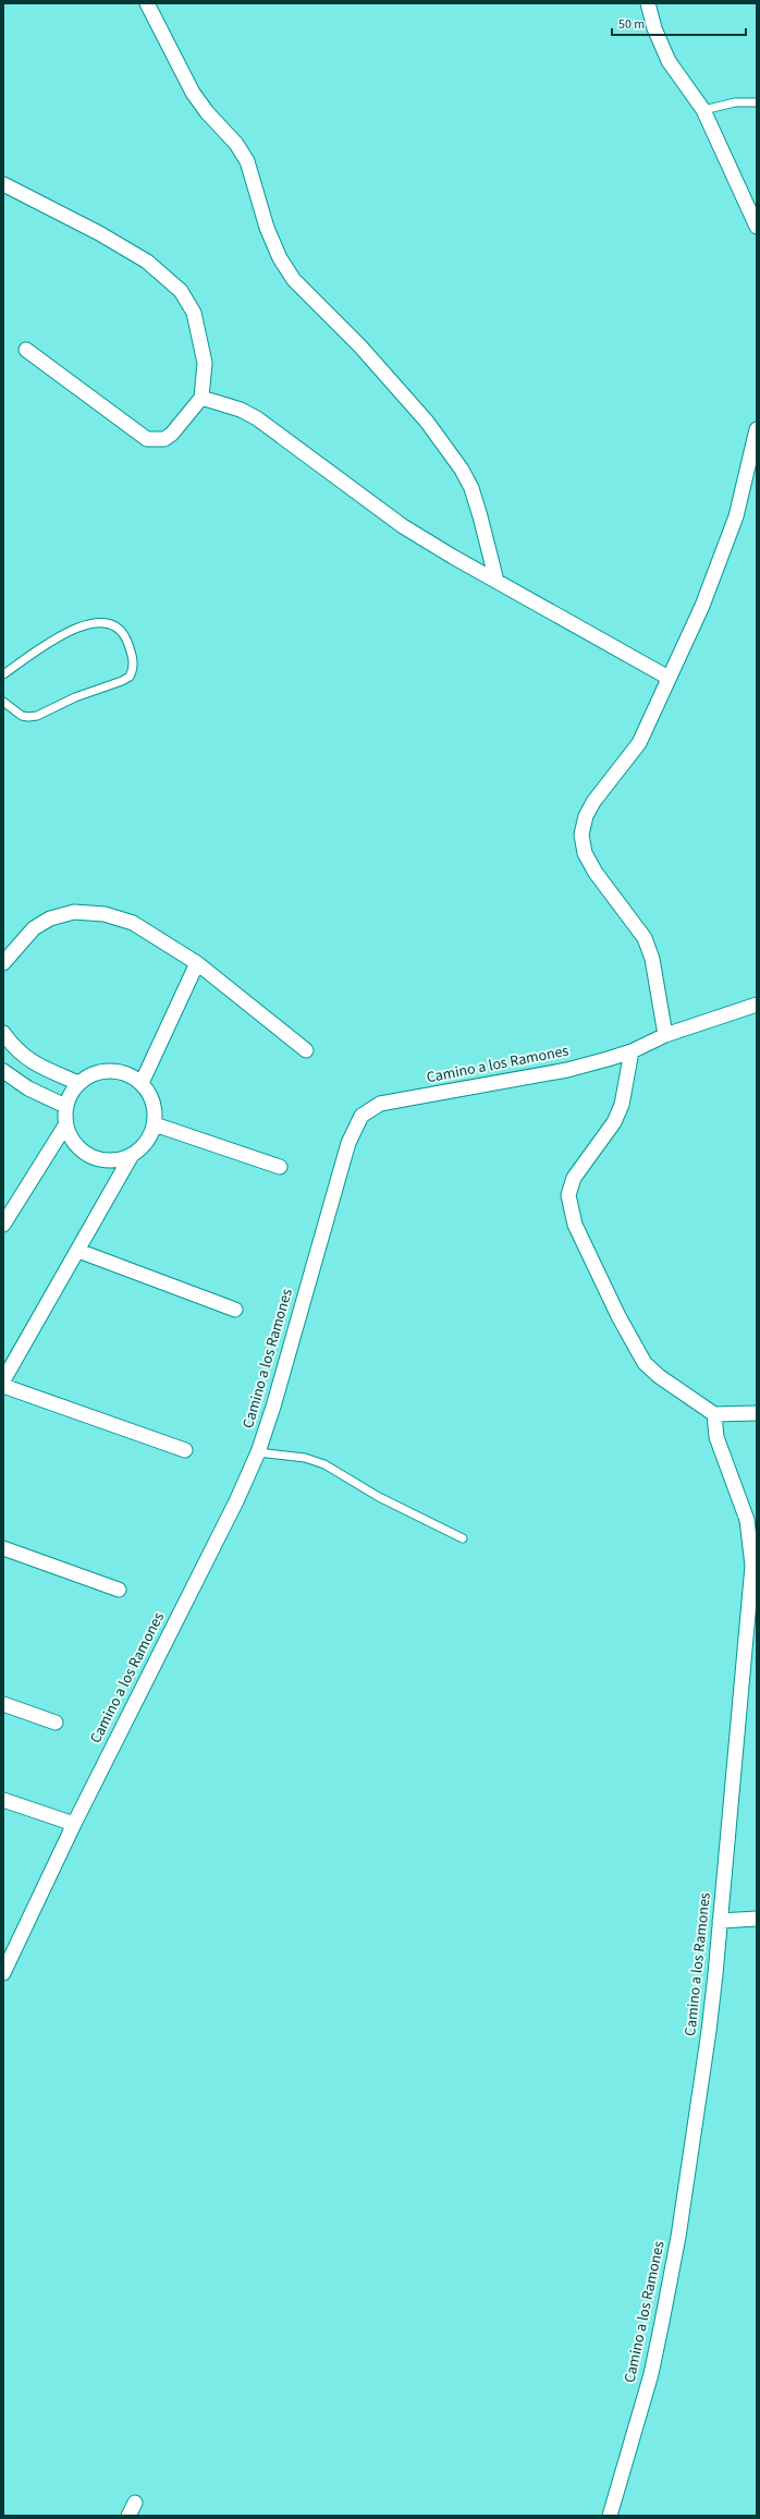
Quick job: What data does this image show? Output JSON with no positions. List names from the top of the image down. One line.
{"streets":{"street":["Camino a los Ramones"]},"scale_bar":"50 m"}
